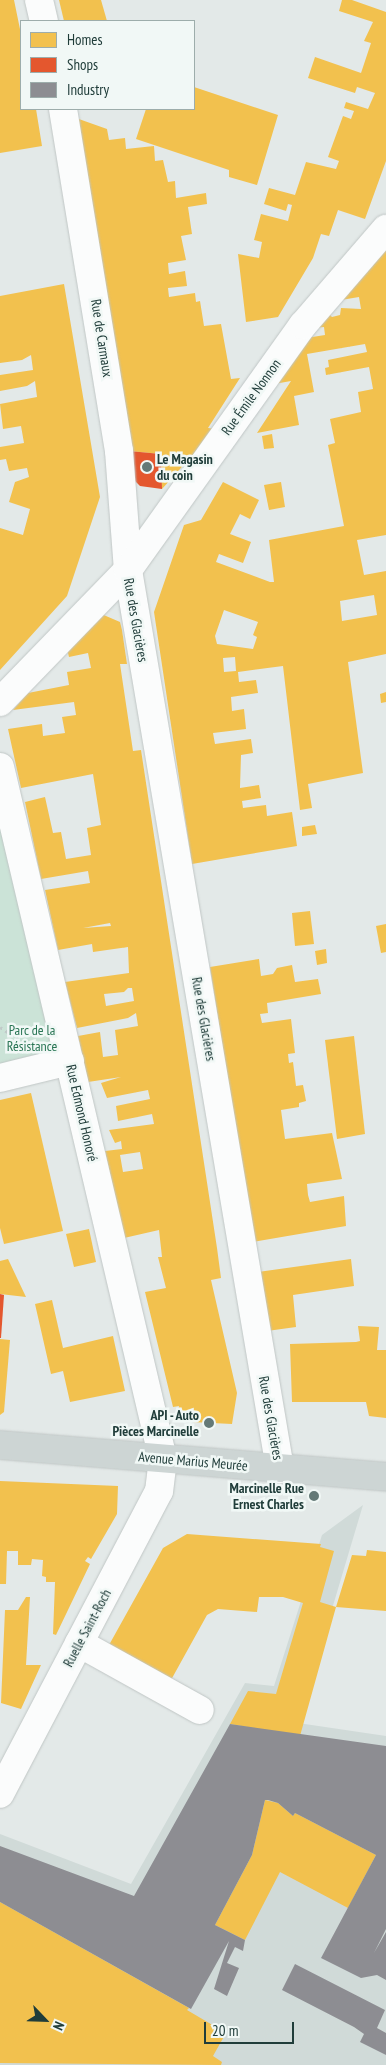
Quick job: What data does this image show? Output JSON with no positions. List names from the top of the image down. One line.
{"streets":{"main road":["Avenue Marius Meurée"],"street":["Rue de Carmaux","Rue Émile Nonnon","Rue des Glacières","Rue Edmond Honoré","Ruelle Saint-Roch"]},"crossings":[["Rue de Carmaux","Rue Émile Nonnon"],["Rue de Carmaux","Rue des Glacières"],["Rue Émile Nonnon","Rue des Glacières"],["Rue des Glacières","Avenue Marius Meurée"],["Rue Edmond Honoré","Avenue Marius Meurée"],["Rue Edmond Honoré","Ruelle Saint-Roch"],["Avenue Marius Meurée","Ruelle Saint-Roch"]],"parks":["Parc de la Résistance"],"places":["Le Magasin du coin","API - Auto Pièces Marcinelle","Marcinelle Rue Ernest Charles"],"legend":["Homes","Shops","Industry"],"scale_bar":"20 m","north":"bottom right"}
